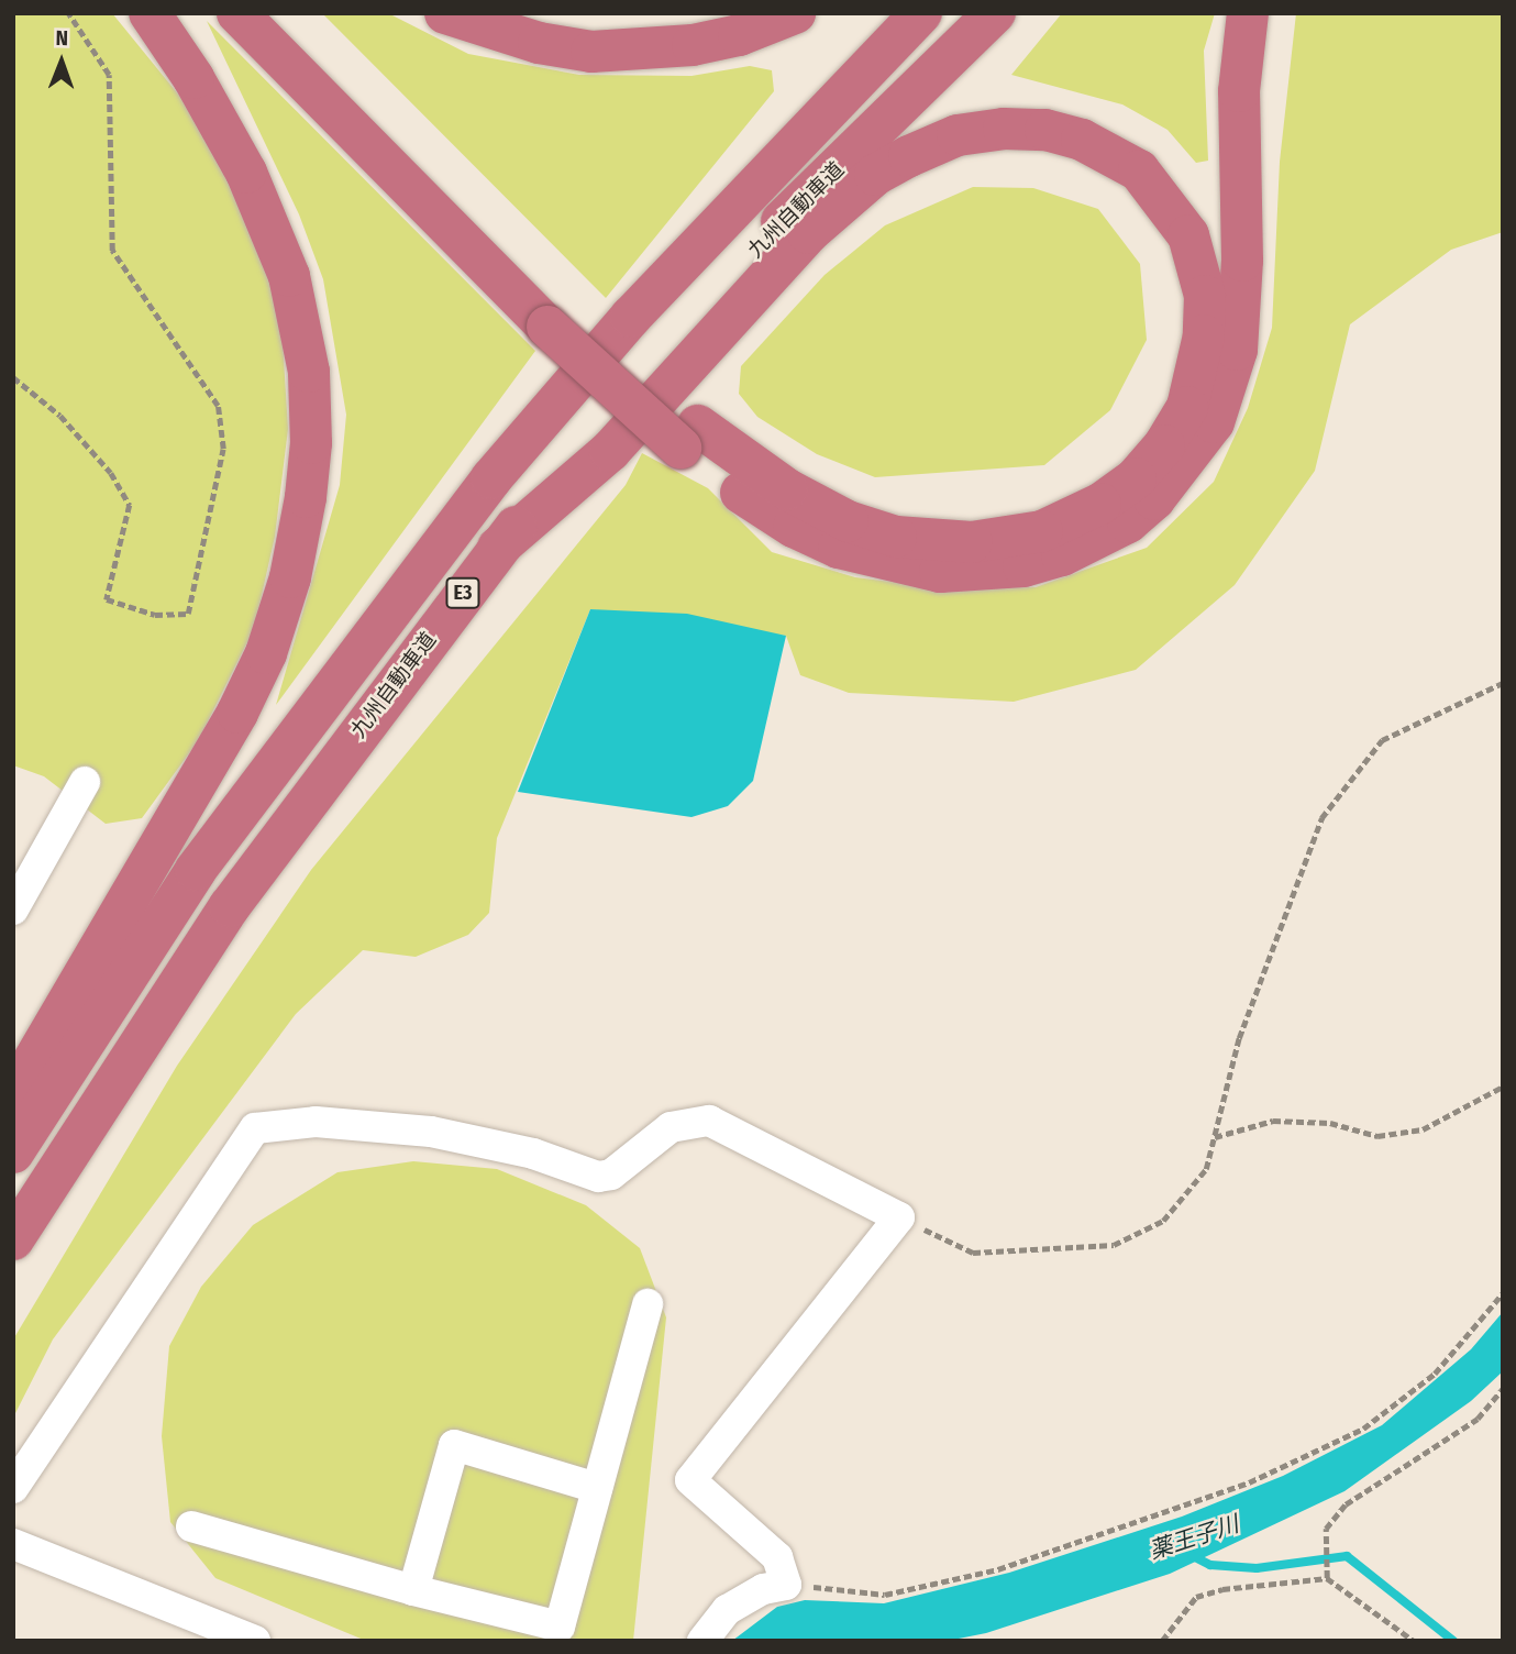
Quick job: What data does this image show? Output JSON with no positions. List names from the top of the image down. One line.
{"streets":{"highway":["九州自動車道","E3"]},"water":["薬王子川"],"north":"top"}
